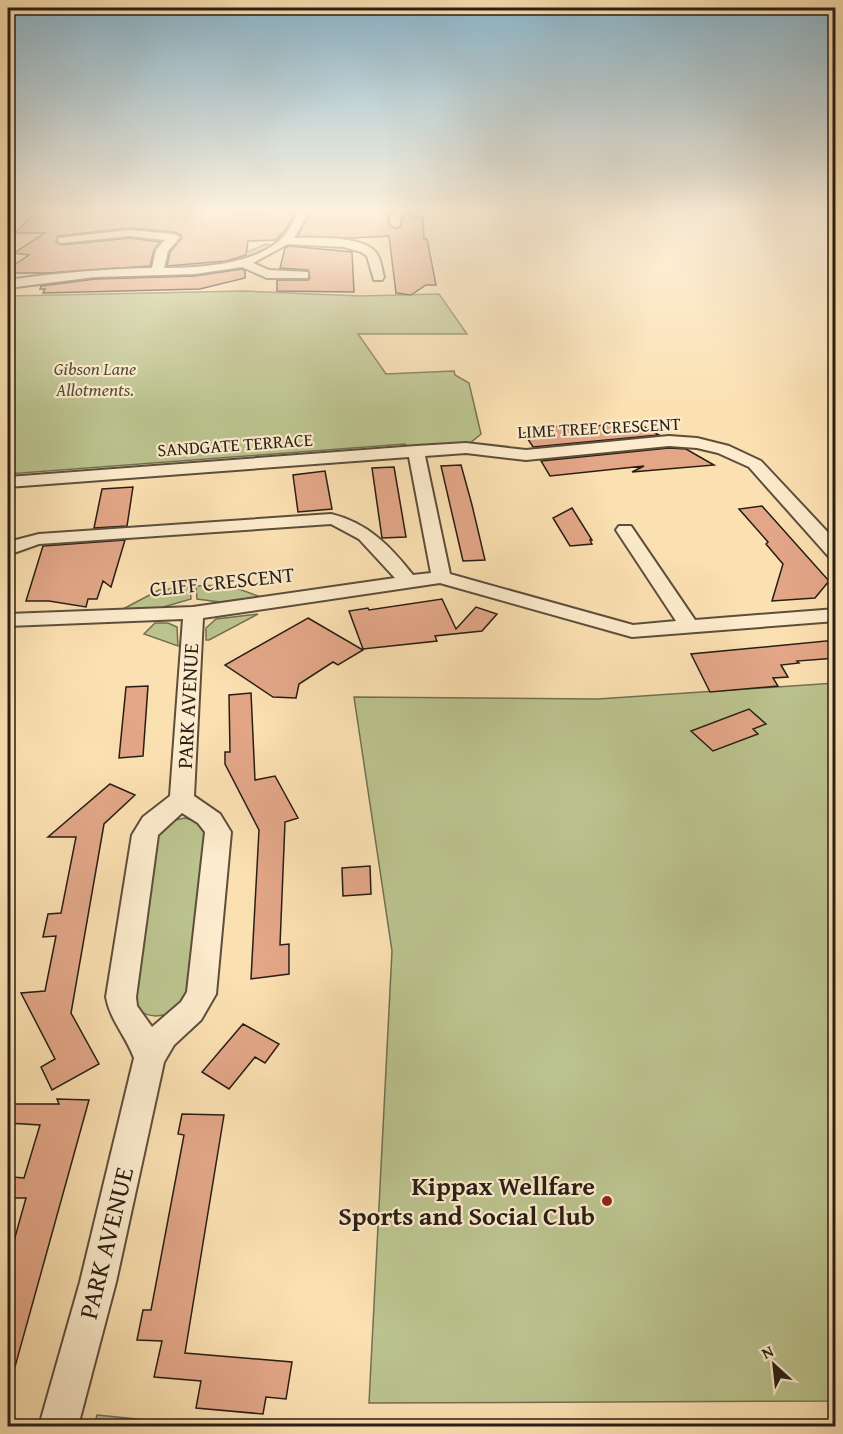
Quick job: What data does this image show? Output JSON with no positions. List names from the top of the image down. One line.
{"streets":{"street":["LIME TREE CRESCENT","SANDGATE TERRACE","CLIFF CRESCENT","PARK AVENUE"]},"crossings":[["LIME TREE CRESCENT","SANDGATE TERRACE"],["CLIFF CRESCENT","PARK AVENUE"]],"parks":["Gibson Lane Allotments."],"places":["Kippax Wellfare Sports and Social Club"],"north":"top left"}
